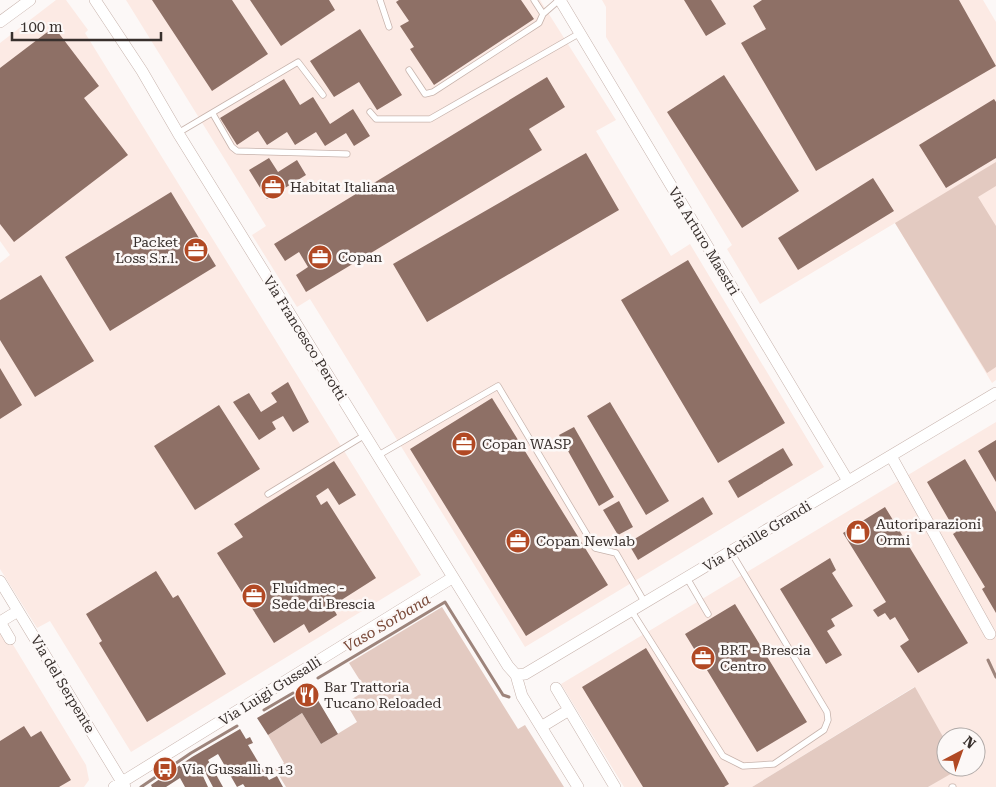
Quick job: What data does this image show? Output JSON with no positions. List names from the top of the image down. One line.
{"streets":{"street":["Via Arturo Maestri","Via Francesco Perotti","Via Achille Grandi","Via del Serpente","Via Luigi Gussalli"]},"crossings":[["Via Arturo Maestri","Via Achille Grandi"],["Via Francesco Perotti","Via Achille Grandi"],["Via Francesco Perotti","Via Luigi Gussalli"],["Via del Serpente","Via Luigi Gussalli"]],"water":["Vaso Sorbana"],"places":{"office":["Habitat Italiana","Packet Loss S.r.l.","Copan","Copan WASP","Copan Newlab","Fluidmec - Sede di Brescia","BRT - Brescia Centro"],"shop":["Autoriparazioni Ormi"],"restaurant":["Bar Trattoria Tucano Reloaded"],"bus stop":["Via Gussalli n 13"]},"scale_bar":"100 m","north":"top right"}
